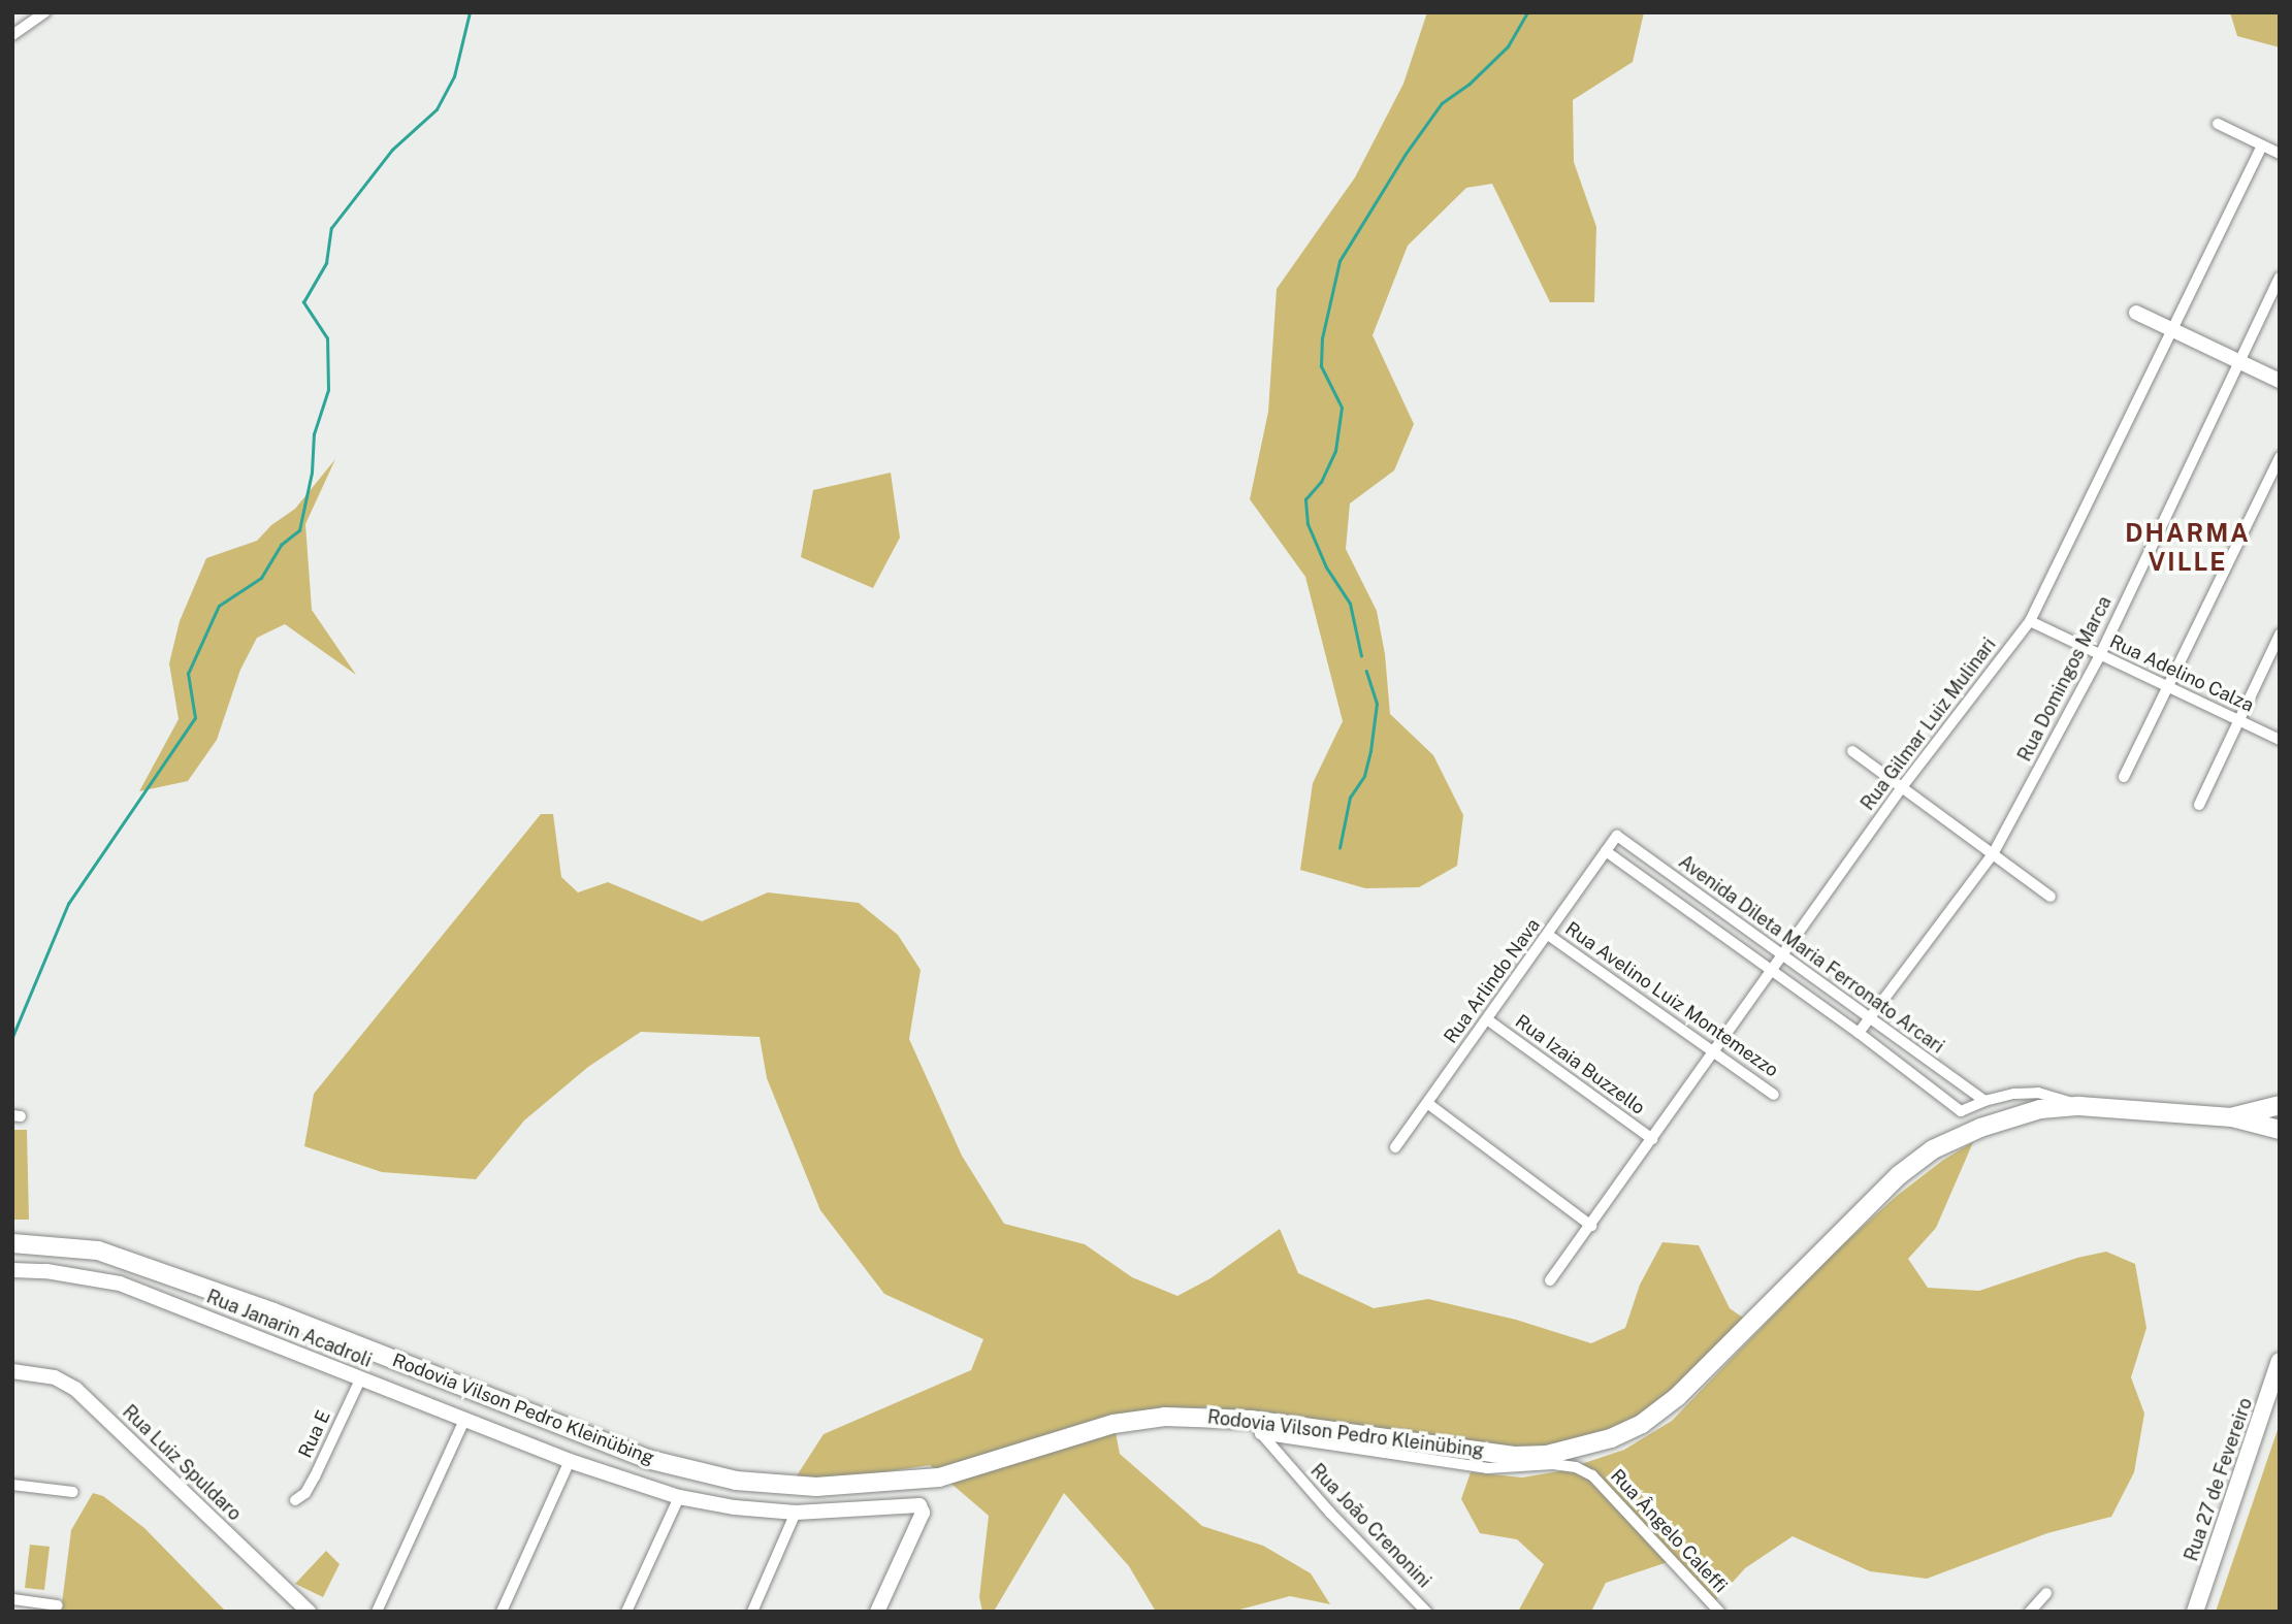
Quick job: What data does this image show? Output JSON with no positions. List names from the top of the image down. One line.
{"streets":{"main road":["Rodovia Vilson Pedro Kleinübing","Rua 27 de Fevereiro"],"street":["Rua Adelino Calza","Rua Domingos Marca","Rua Gilmar Luiz Mulinari","Avenida Dileta Maria Ferronato Arcari","Rua Arlindo Nava","Rua Avelino Luiz Montemezzo","Rua Izaia Buzzello","Rua Janarin Acadroli","Rua E","Rua Luiz Spuldaro","Rua João Crenonini","Rua Ângelo Caleffi"]},"crossings":[["Rua Adelino Calza","Rua Domingos Marca"],["Rua Adelino Calza","Rua Gilmar Luiz Mulinari"],["Rua Domingos Marca","Avenida Dileta Maria Ferronato Arcari"],["Rua Gilmar Luiz Mulinari","Avenida Dileta Maria Ferronato Arcari"],["Rua Gilmar Luiz Mulinari","Rua Avelino Luiz Montemezzo"],["Rua Gilmar Luiz Mulinari","Rua Izaia Buzzello"],["Avenida Dileta Maria Ferronato Arcari","Rua Arlindo Nava"],["Rua Arlindo Nava","Rua Avelino Luiz Montemezzo"],["Rua Arlindo Nava","Rua Izaia Buzzello"],["Rua Janarin Acadroli","Rua E"],["Rodovia Vilson Pedro Kleinübing","Rua João Crenonini"],["Rodovia Vilson Pedro Kleinübing","Rua Ângelo Caleffi"],["Rua João Crenonini","Rua Ângelo Caleffi"]],"districts":["DHARMA VILLE"]}
